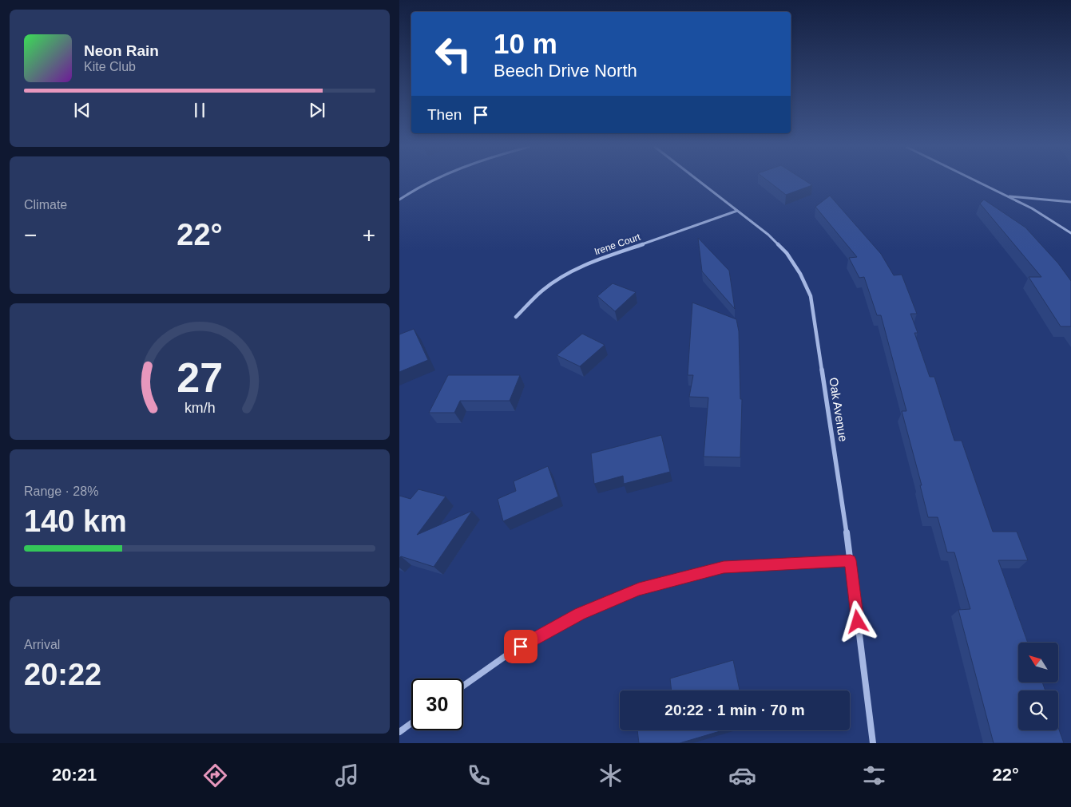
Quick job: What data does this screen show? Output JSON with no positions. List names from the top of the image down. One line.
{"streets":{"street":["Irene Court","Oak Avenue"]},"crossings":[["Irene Court","Oak Avenue"]],"north":"top left","page":{"turn":["10 m","Beech Drive North"],"song":["Neon Rain","Kite Club"],"then":"Then","tile":["Climate",["Range · 28%","140 km"],["Arrival","20:22"]],"heat":["−","22°","+"],"limit":"30","trip":"20:22 · 1 min · 70 m","tabs":["20:21","22°"],"gauge":["27","km/h"]}}
